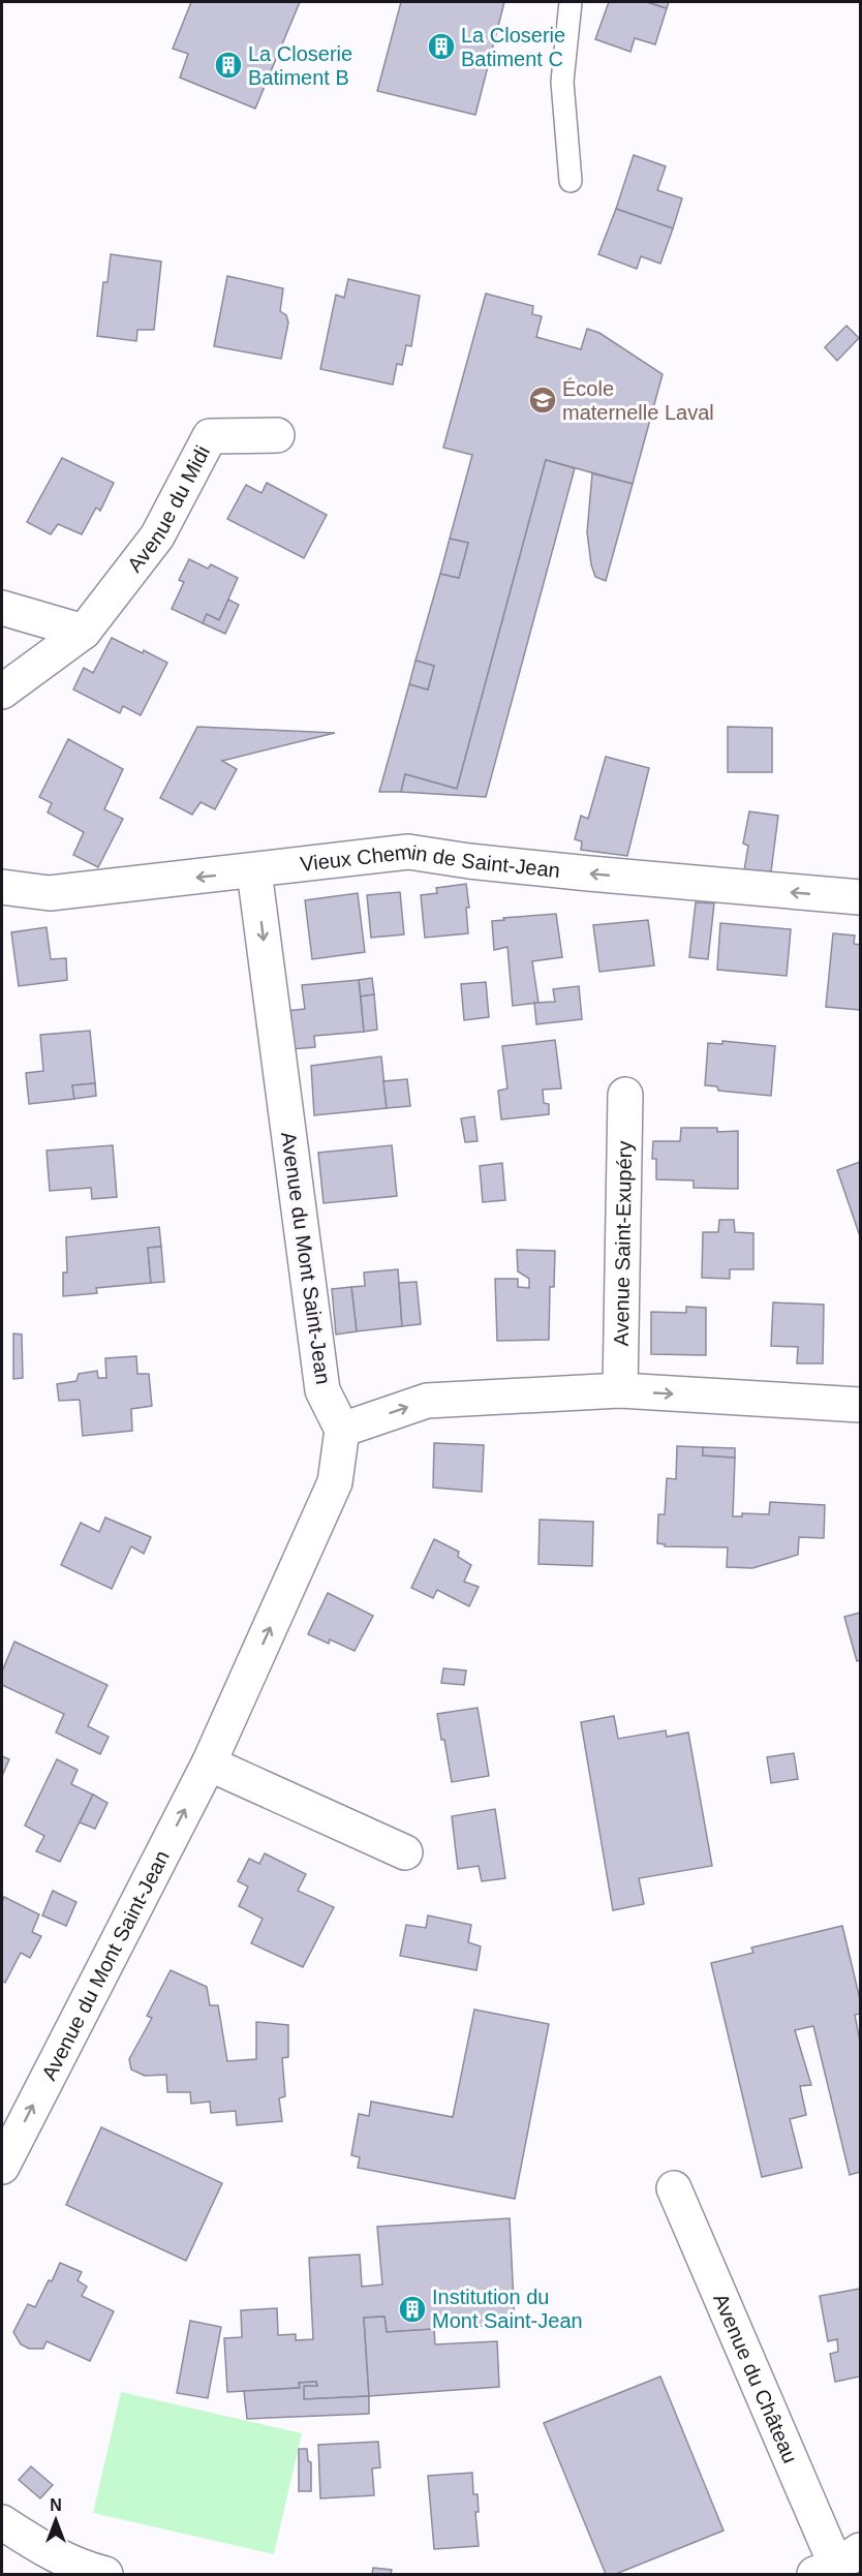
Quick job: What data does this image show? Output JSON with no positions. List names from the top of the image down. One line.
{"streets":{"street":["Avenue du Midi","Vieux Chemin de Saint-Jean","Avenue Saint-Exupéry","Avenue du Mont Saint-Jean","Avenue du Château"]},"crossings":[["Vieux Chemin de Saint-Jean","Avenue du Mont Saint-Jean"]],"one_way":["Vieux Chemin de Saint-Jean"],"places":{"building":["La Closerie Batiment C","La Closerie Batiment B","Institution du Mont Saint-Jean"],"school or university":["École maternelle Laval"]},"north":"top"}
